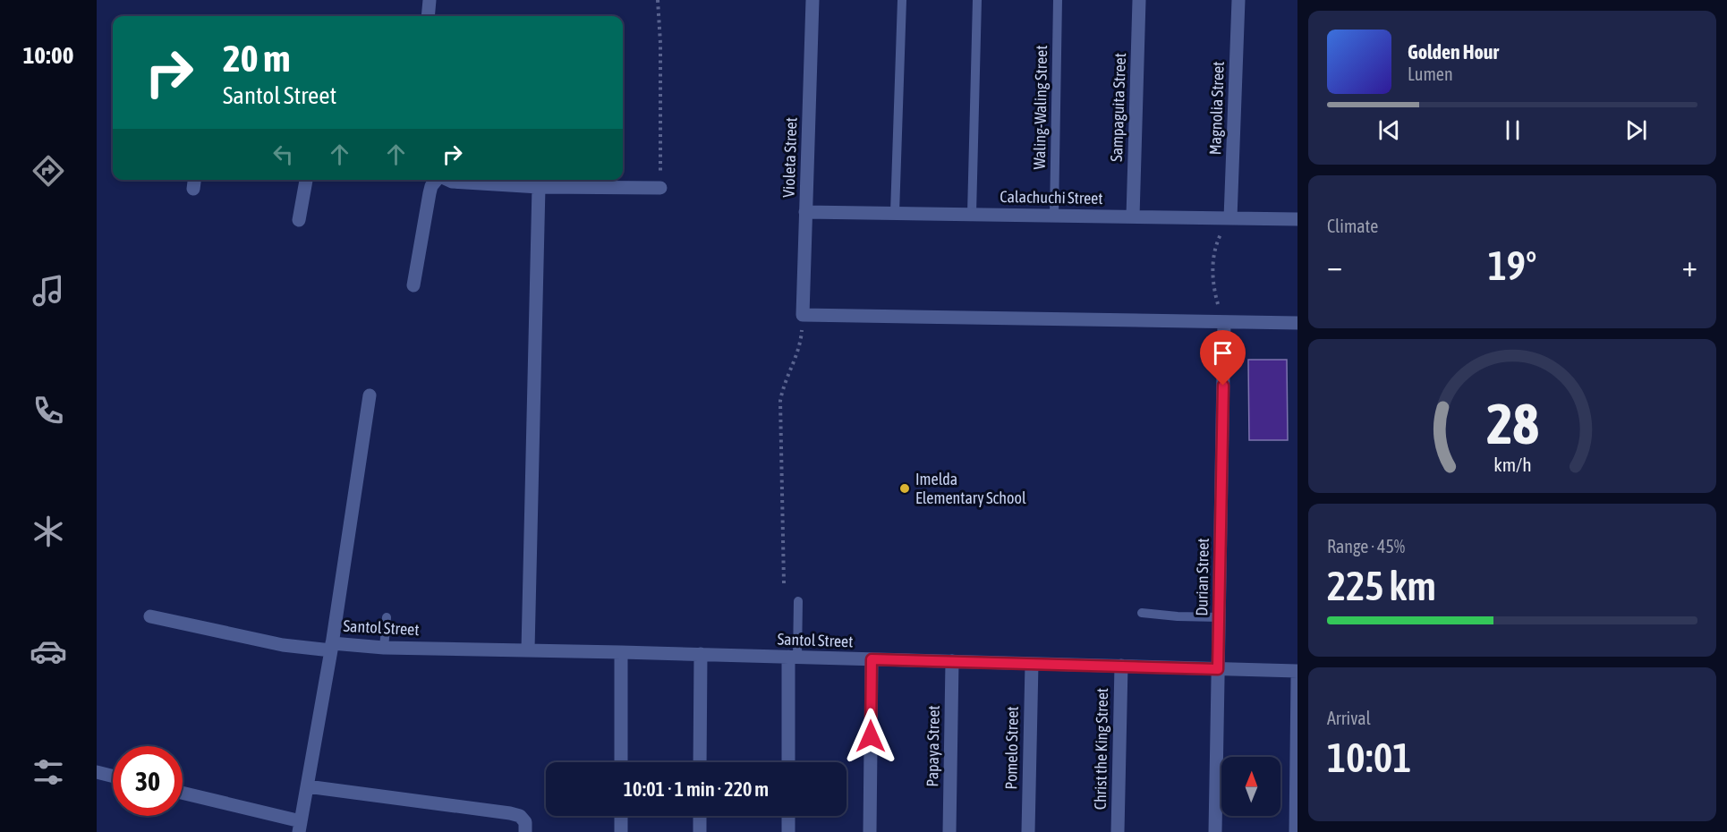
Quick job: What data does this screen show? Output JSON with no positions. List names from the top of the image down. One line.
{"streets":{"street":["Sampaguita Street","Magnolia Street","Violeta Street","Calachuchi Street","Durian Street","Santol Street","Papaya Street","Pomelo Street","Christ the King Street"],"lane":["Waling-Waling Street"]},"crossings":[["Waling-Waling Street","Calachuchi Street"],["Sampaguita Street","Calachuchi Street"],["Magnolia Street","Calachuchi Street"],["Violeta Street","Calachuchi Street"],["Durian Street","Santol Street"],["Santol Street","Papaya Street"],["Santol Street","Pomelo Street"],["Santol Street","Christ the King Street"]],"places":["Imelda Elementary School"],"north":"top","page":{"tabs":"10:00","turn":["20 m","Santol Street"],"song":["Golden Hour","Lumen"],"tile":["Climate",["Range · 45%","225 km"],["Arrival","10:01"]],"heat":["−","19°","+"],"limit":"30","trip":"10:01 · 1 min · 220 m","gauge":["28","km/h"]}}
